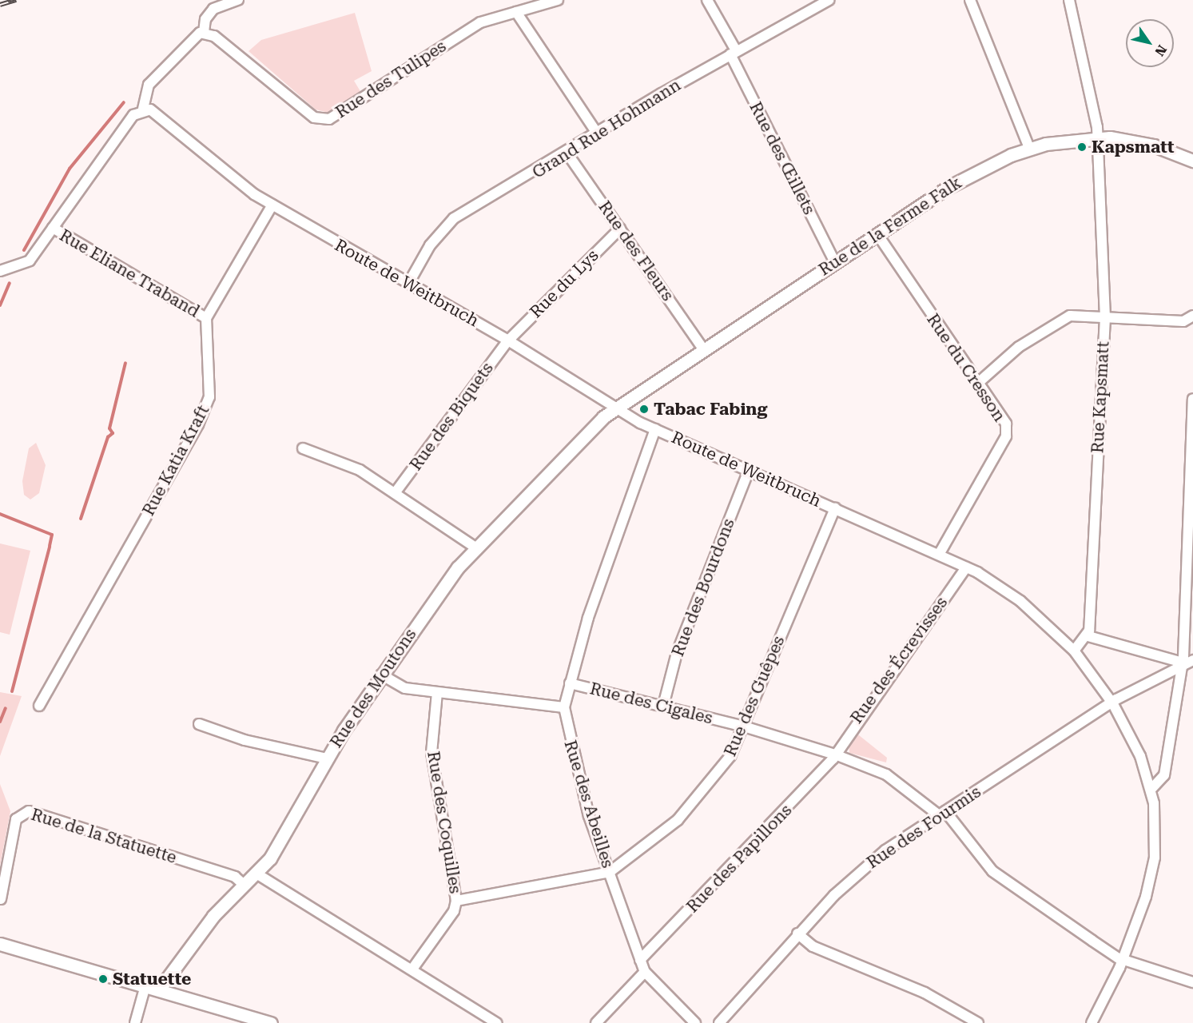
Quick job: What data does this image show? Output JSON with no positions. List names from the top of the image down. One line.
{"streets":{"street":["Rue des Tulipes","Grand Rue Hohmann","Rue des Œillets","Rue de la Ferme Falk","Rue des Fleurs","Rue Eliane Traband","Route de Weitbruch","Rue du Lys","Rue du Cresson","Rue Kapsmatt","Rue des Biquets","Rue Katia Kraft","Rue des Bourdons","Rue des Écrevisses","Rue des Moutons","Rue des Guêpes","Rue des Cigales","Rue des Abeilles","Rue des Coquilles","Rue des Fourmis","Rue de la Statuette","Rue des Papillons"]},"crossings":[["Grand Rue Hohmann","Rue des Œillets"],["Grand Rue Hohmann","Rue des Fleurs"],["Grand Rue Hohmann","Route de Weitbruch"],["Rue des Œillets","Rue de la Ferme Falk"],["Rue de la Ferme Falk","Rue des Fleurs"],["Rue de la Ferme Falk","Route de Weitbruch"],["Rue de la Ferme Falk","Rue du Cresson"],["Rue de la Ferme Falk","Rue Kapsmatt"],["Rue de la Ferme Falk","Rue des Moutons"],["Rue des Fleurs","Rue du Lys"],["Rue Eliane Traband","Rue Katia Kraft"],["Route de Weitbruch","Rue du Lys"],["Route de Weitbruch","Rue du Cresson"],["Route de Weitbruch","Rue des Biquets"],["Route de Weitbruch","Rue des Bourdons"],["Route de Weitbruch","Rue des Écrevisses"],["Route de Weitbruch","Rue des Moutons"],["Route de Weitbruch","Rue des Guêpes"],["Route de Weitbruch","Rue des Cigales"],["Route de Weitbruch","Rue des Abeilles"],["Route de Weitbruch","Rue des Fourmis"],["Rue du Lys","Rue des Biquets"],["Rue des Bourdons","Rue des Cigales"],["Rue des Écrevisses","Rue des Cigales"],["Rue des Écrevisses","Rue des Papillons"],["Rue des Moutons","Rue de la Statuette"],["Rue des Guêpes","Rue des Cigales"],["Rue des Guêpes","Rue des Abeilles"],["Rue des Cigales","Rue des Abeilles"],["Rue des Cigales","Rue des Fourmis"],["Rue des Cigales","Rue des Papillons"],["Rue des Abeilles","Rue des Papillons"]],"places":["Kapsmatt","Tabac Fabing","Statuette"],"north":"bottom right"}
